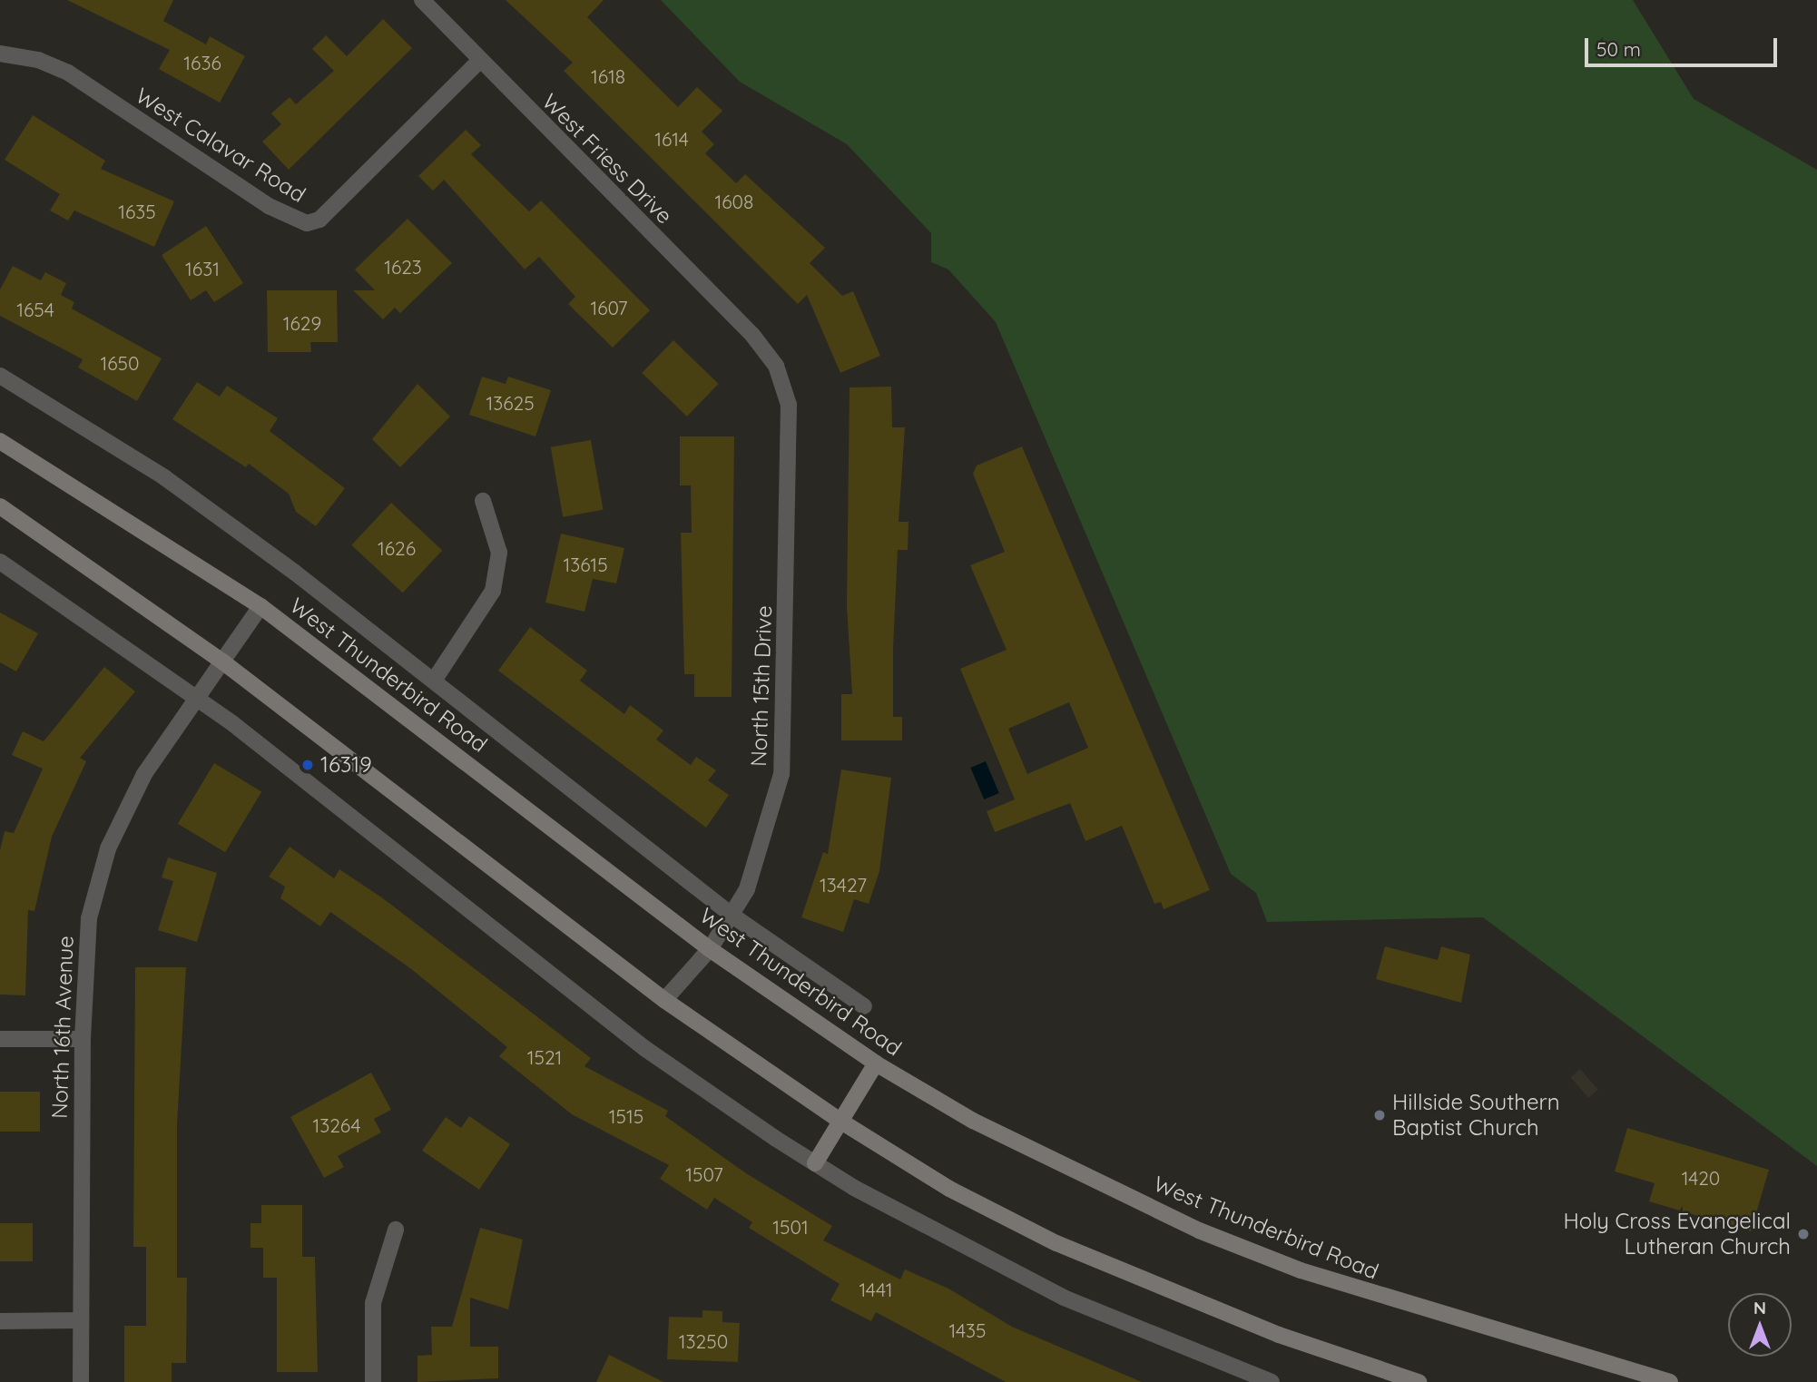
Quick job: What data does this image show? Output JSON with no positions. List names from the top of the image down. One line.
{"streets":{"main road":["West Thunderbird Road"],"street":["West Calavar Road","West Friess Drive","North 15th Drive","North 16th Avenue"]},"crossings":[["West Calavar Road","West Friess Drive"],["West Friess Drive","North 15th Drive"],["West Thunderbird Road","North 15th Drive"],["West Thunderbird Road","North 16th Avenue"]],"places":["16319","Hillside Southern Baptist Church","Holy Cross Evangelical Lutheran Church"],"house_numbers":["1636","1618","1614","1608","1635","1623","1631","1607","1654","1629","1650","13625","1626","13615","13427","1521","1515","13264","1507","1420","1501","1441","1435","13250"],"scale_bar":"50 m","north":"top"}
